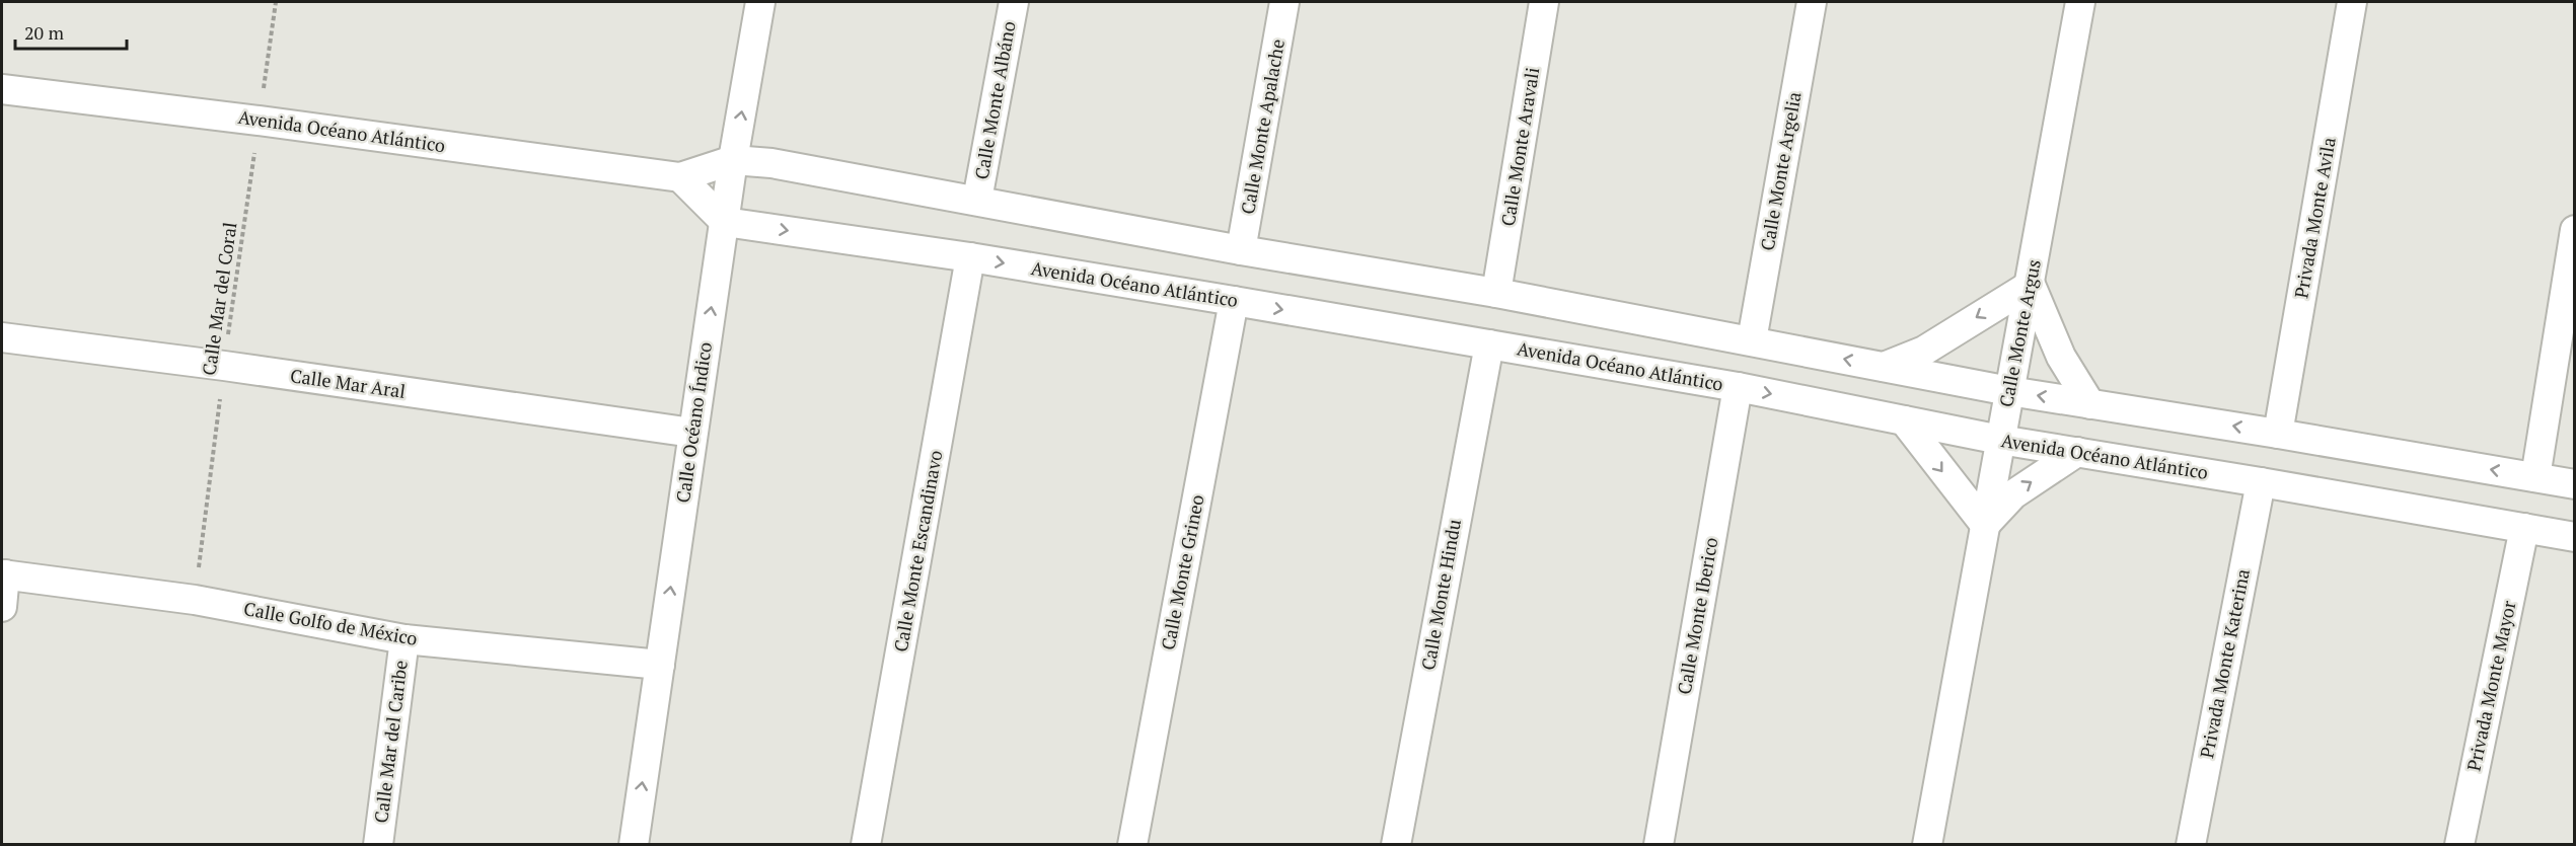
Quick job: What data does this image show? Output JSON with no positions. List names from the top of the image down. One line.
{"streets":{"street":["Calle Monte Albáno","Calle Monte Apalache","Avenida Océano Atlántico","Calle Monte Aravali","Calle Monte Argelia","Privada Monte Avila","Calle Monte Argus","Calle Mar Aral","Calle Océano Índico","Calle Monte Escandinavo","Calle Monte Grineo","Calle Monte Hindu","Calle Monte Iberico","Calle Golfo de México","Privada Monte Katerina","Privada Monte Mayor","Calle Mar del Caribe"],"path":["Calle Mar del Coral"]},"crossings":[["Calle Monte Albáno","Avenida Océano Atlántico"],["Calle Monte Apalache","Avenida Océano Atlántico"],["Avenida Océano Atlántico","Calle Monte Aravali"],["Avenida Océano Atlántico","Calle Monte Argelia"],["Avenida Océano Atlántico","Privada Monte Avila"],["Avenida Océano Atlántico","Calle Mar del Coral"],["Avenida Océano Atlántico","Calle Monte Argus"],["Avenida Océano Atlántico","Calle Océano Índico"],["Avenida Océano Atlántico","Calle Monte Escandinavo"],["Avenida Océano Atlántico","Calle Monte Grineo"],["Avenida Océano Atlántico","Calle Monte Hindu"],["Avenida Océano Atlántico","Calle Monte Iberico"],["Avenida Océano Atlántico","Privada Monte Katerina"],["Avenida Océano Atlántico","Privada Monte Mayor"],["Calle Mar del Coral","Calle Mar Aral"],["Calle Mar del Coral","Calle Golfo de México"],["Calle Mar Aral","Calle Océano Índico"],["Calle Océano Índico","Calle Golfo de México"],["Calle Golfo de México","Calle Mar del Caribe"]],"one_way":["Calle Océano Índico"],"scale_bar":"20 m"}
